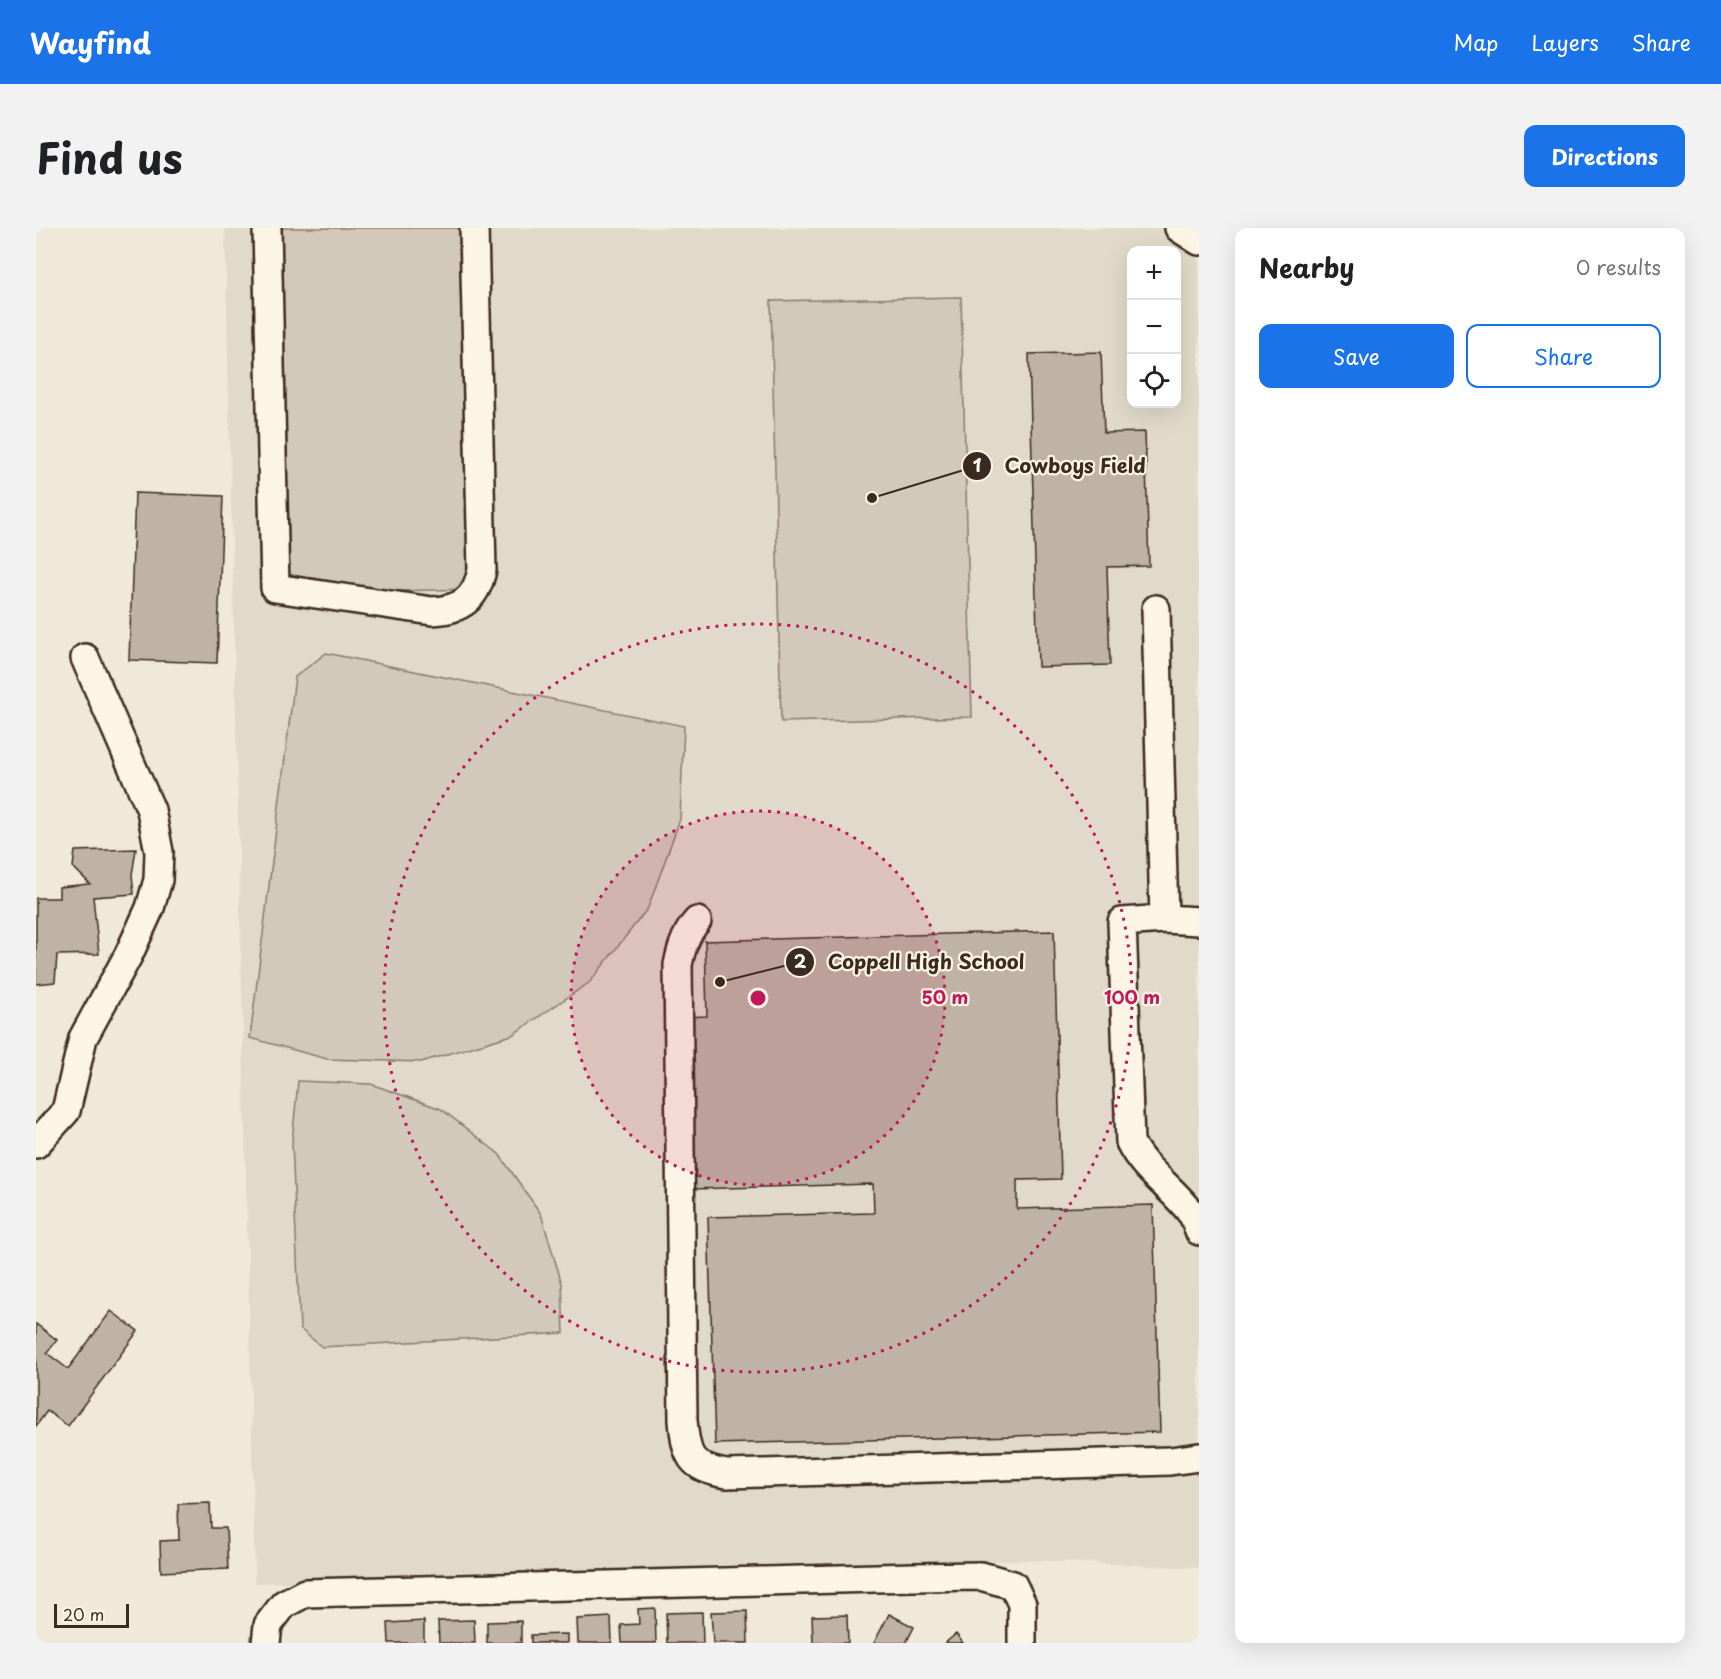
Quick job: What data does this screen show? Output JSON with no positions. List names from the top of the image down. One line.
{"places":["Cowboys Field","Coppell High School"],"scale_bar":"20 m","page":{"header":"Wayfind","nav":["Map","Layers","Share"],"title":"Find us","buttons":["Directions",["Save","Share"]],"heading":["Nearby","0 results"],"map_buttons":["+","−"],"scale":"20 m"},"rings":["50 m","100 m"]}
